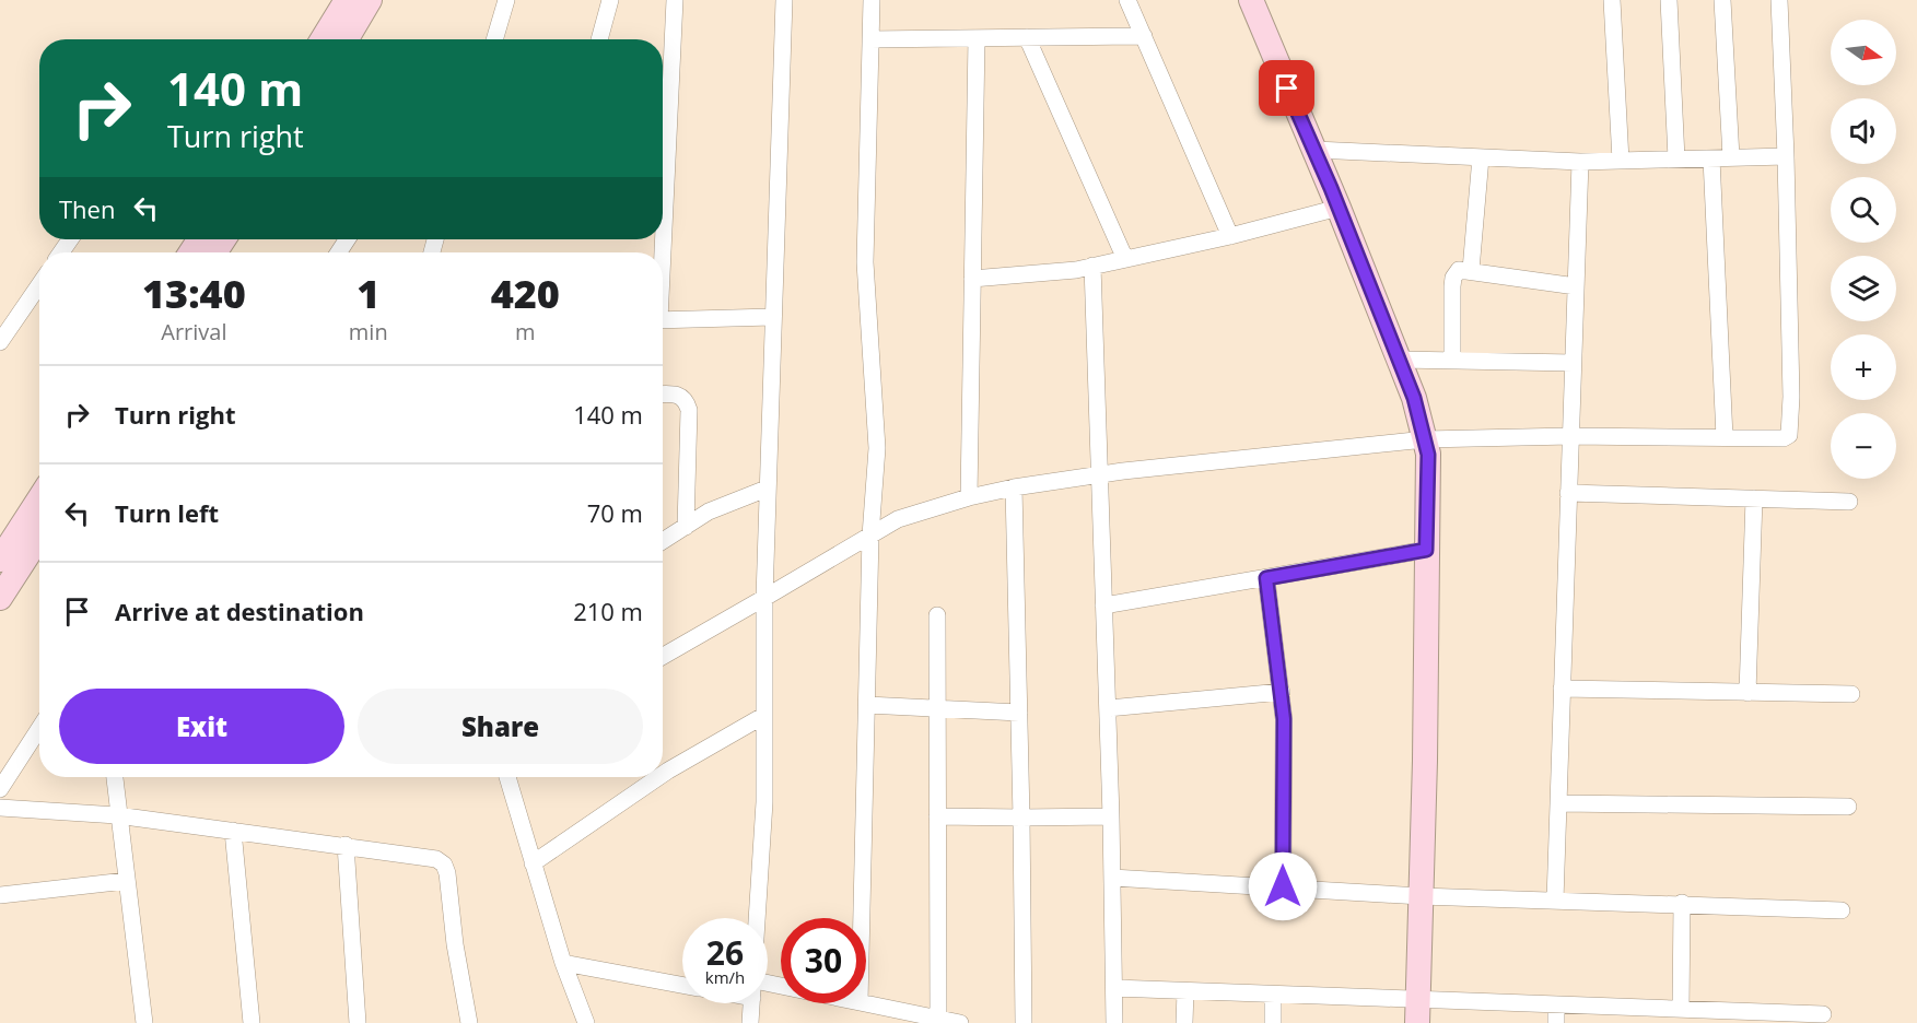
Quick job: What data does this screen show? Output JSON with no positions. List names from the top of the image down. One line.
{"north":"right","page":{"map_buttons":["+","−"],"turn":["140 m","Turn right"],"then":"Then","eta":["13:40","Arrival","1","min","420","m"],"list":[{"name":"Turn right","value":"140 m"},{"name":"Turn left","value":"70 m"},{"name":"Arrive at destination","value":"210 m"}],"buttons":["Exit","Share"],"speed":"26 km/h","limit":"30"}}
